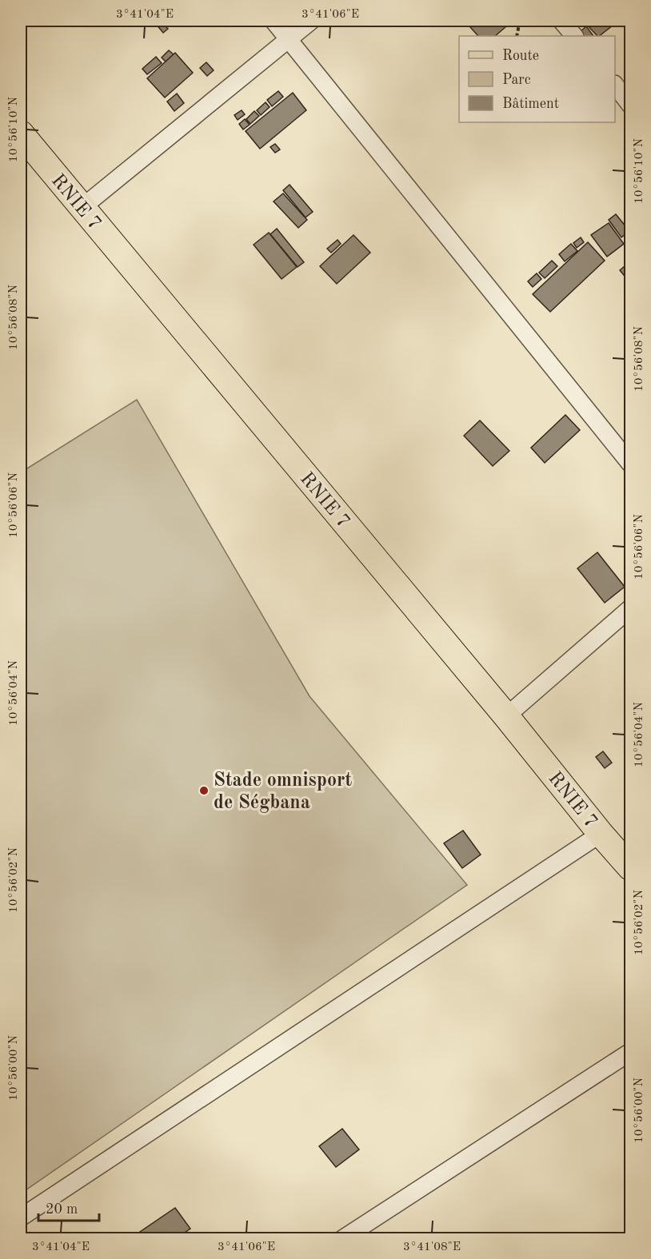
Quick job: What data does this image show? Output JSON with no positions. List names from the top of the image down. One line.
{"streets":{"main road":["RNIE 7"]},"places":["Stade omnisport de Ségbana"],"legend":["Route","Parc","Bâtiment"],"scale_bar":"20 m","coordinates":["3°41'04\"E","3°41'06\"E","10°56'10\"N","10°56'08\"N","10°56'06\"N","10°56'04\"N","10°56'02\"N","10°56'00\"N","3°41'08\"E"]}
